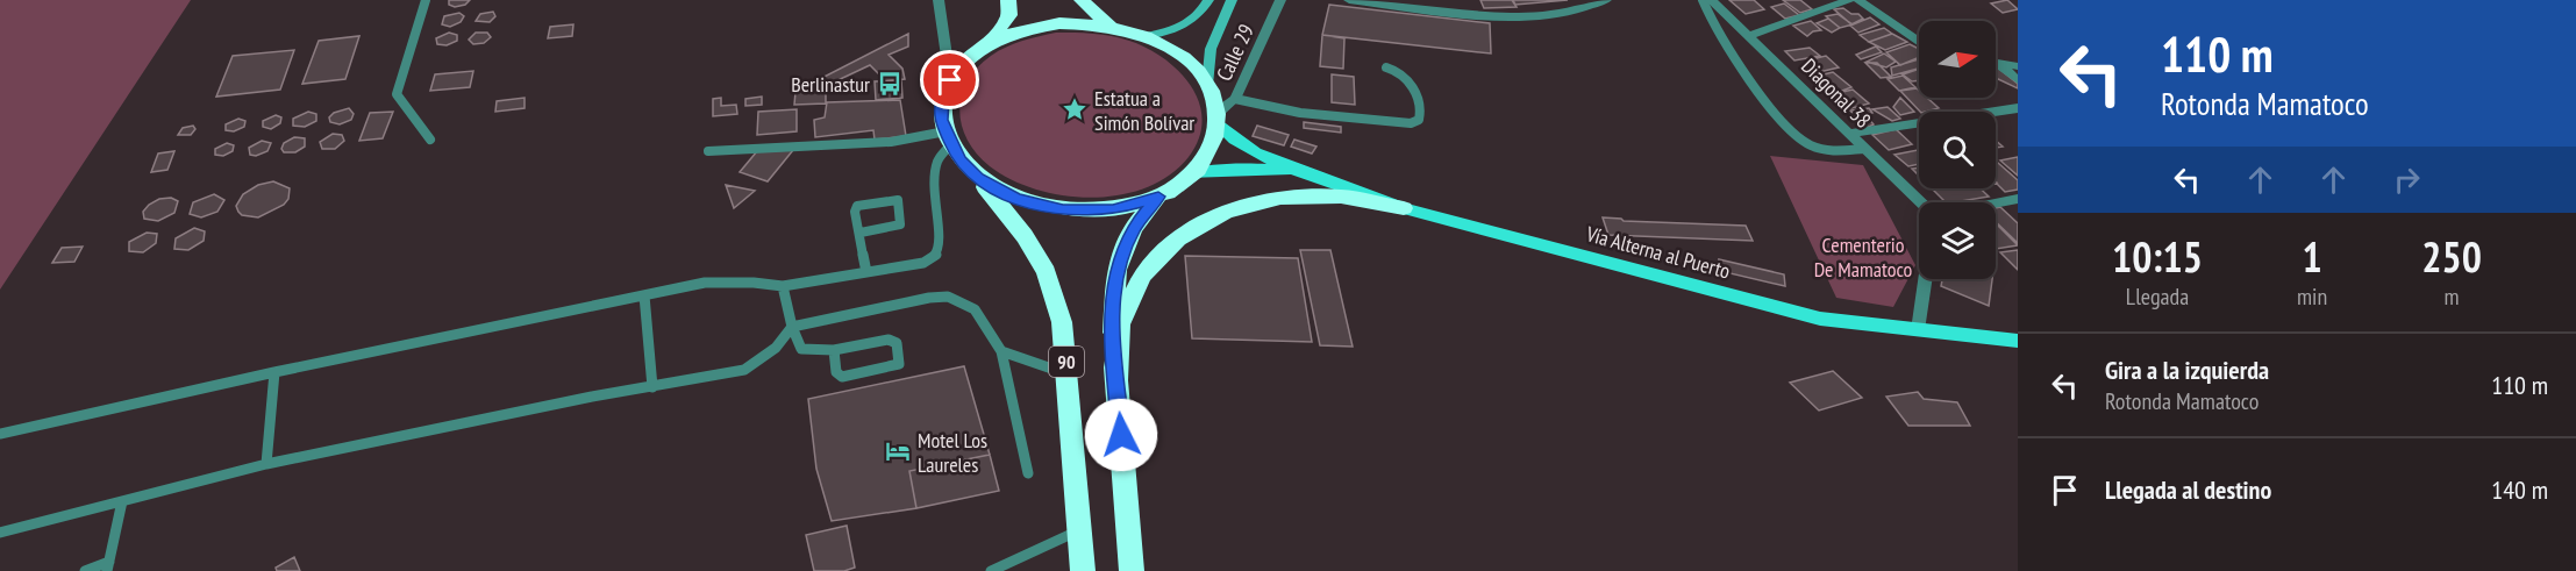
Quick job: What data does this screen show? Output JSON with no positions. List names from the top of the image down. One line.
{"streets":{"highway":["90"],"main road":["Vía Alterna al Puerto"],"street":["Calle 29","Diagonal 38"]},"crossings":[["Calle 29","Vía Alterna al Puerto"],["Calle 29","90"],["Vía Alterna al Puerto","90"]],"parks":["Cementerio De Mamatoco"],"places":{"bus stop":["Berlinastur"],"place":["Estatua a Simón Bolívar"],"hotel":["Motel Los Laureles"]},"north":"right","page":{"turn":["110 m","Rotonda Mamatoco"],"eta":["10:15","Llegada","1","min","250","m"],"list":[{"name":"Gira a la izquierda","note":"Rotonda Mamatoco","value":"110 m"},{"name":"Llegada al destino","value":"140 m"}]}}
